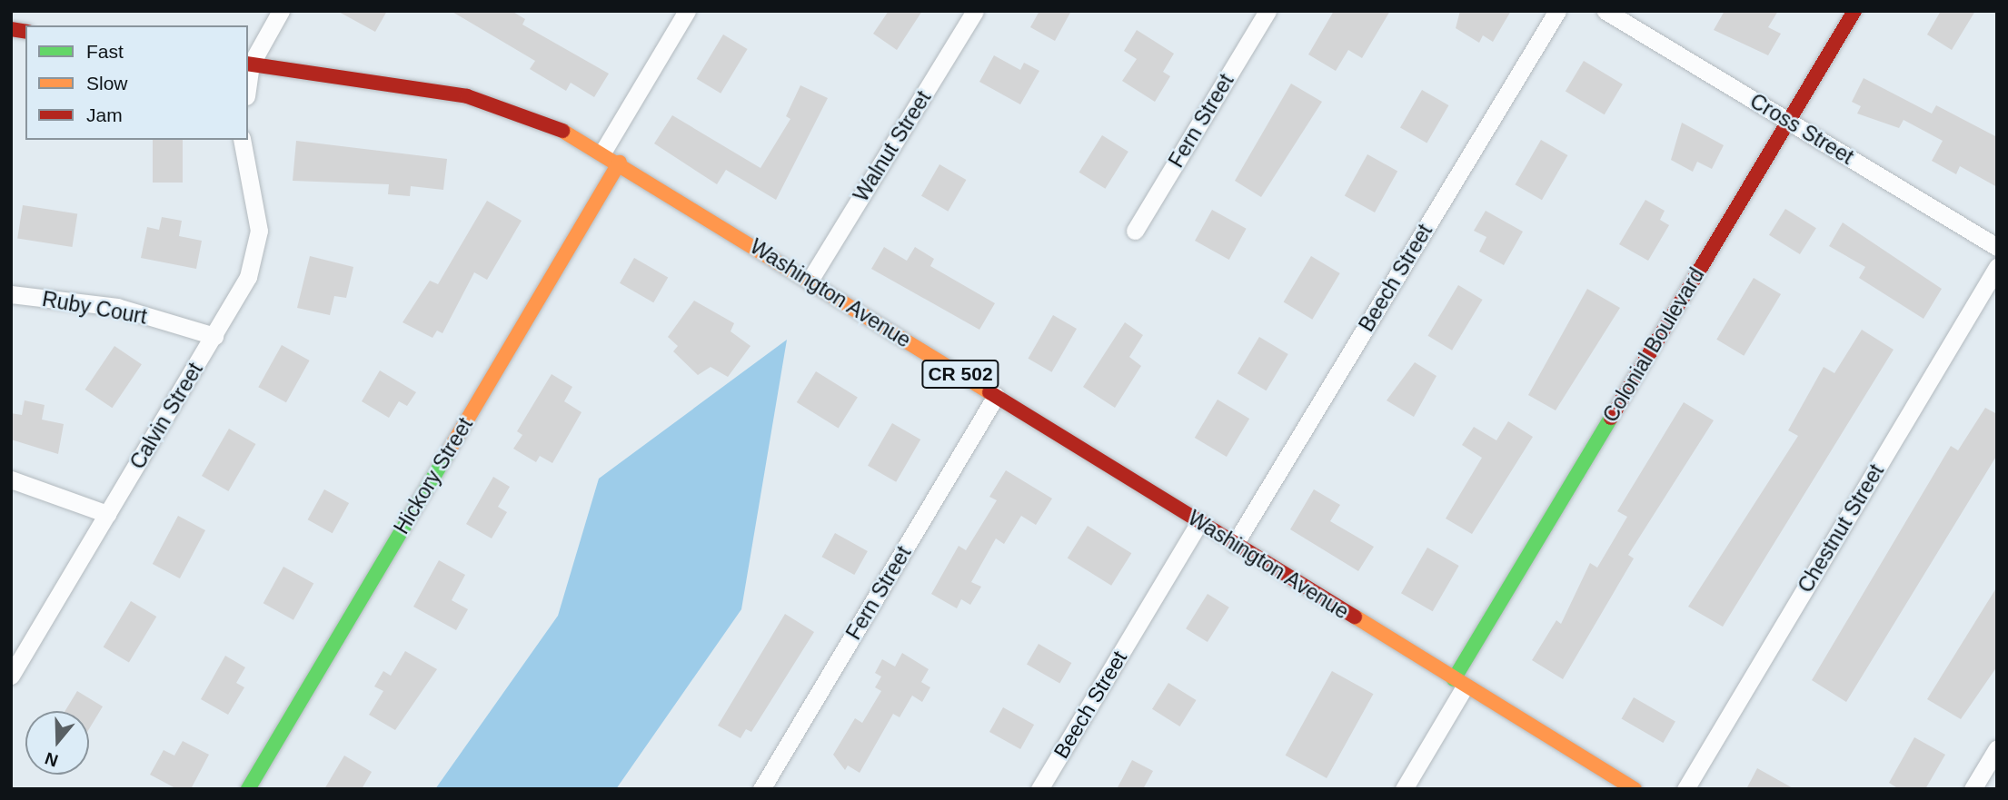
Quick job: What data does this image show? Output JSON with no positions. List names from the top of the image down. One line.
{"streets":{"main road":["Washington Avenue","Colonial Boulevard","CR 502","Hickory Street"],"street":["Fern Street","Cross Street","Walnut Street","Beech Street","Ruby Court","Calvin Street","Chestnut Street"]},"crossings":[["Fern Street","Washington Avenue"],["Cross Street","Colonial Boulevard"],["Walnut Street","Washington Avenue"],["Beech Street","Washington Avenue"],["Washington Avenue","Colonial Boulevard"],["Washington Avenue","Hickory Street"],["Ruby Court","Calvin Street"]],"legend":["Fast","Slow","Jam"],"north":"bottom"}
